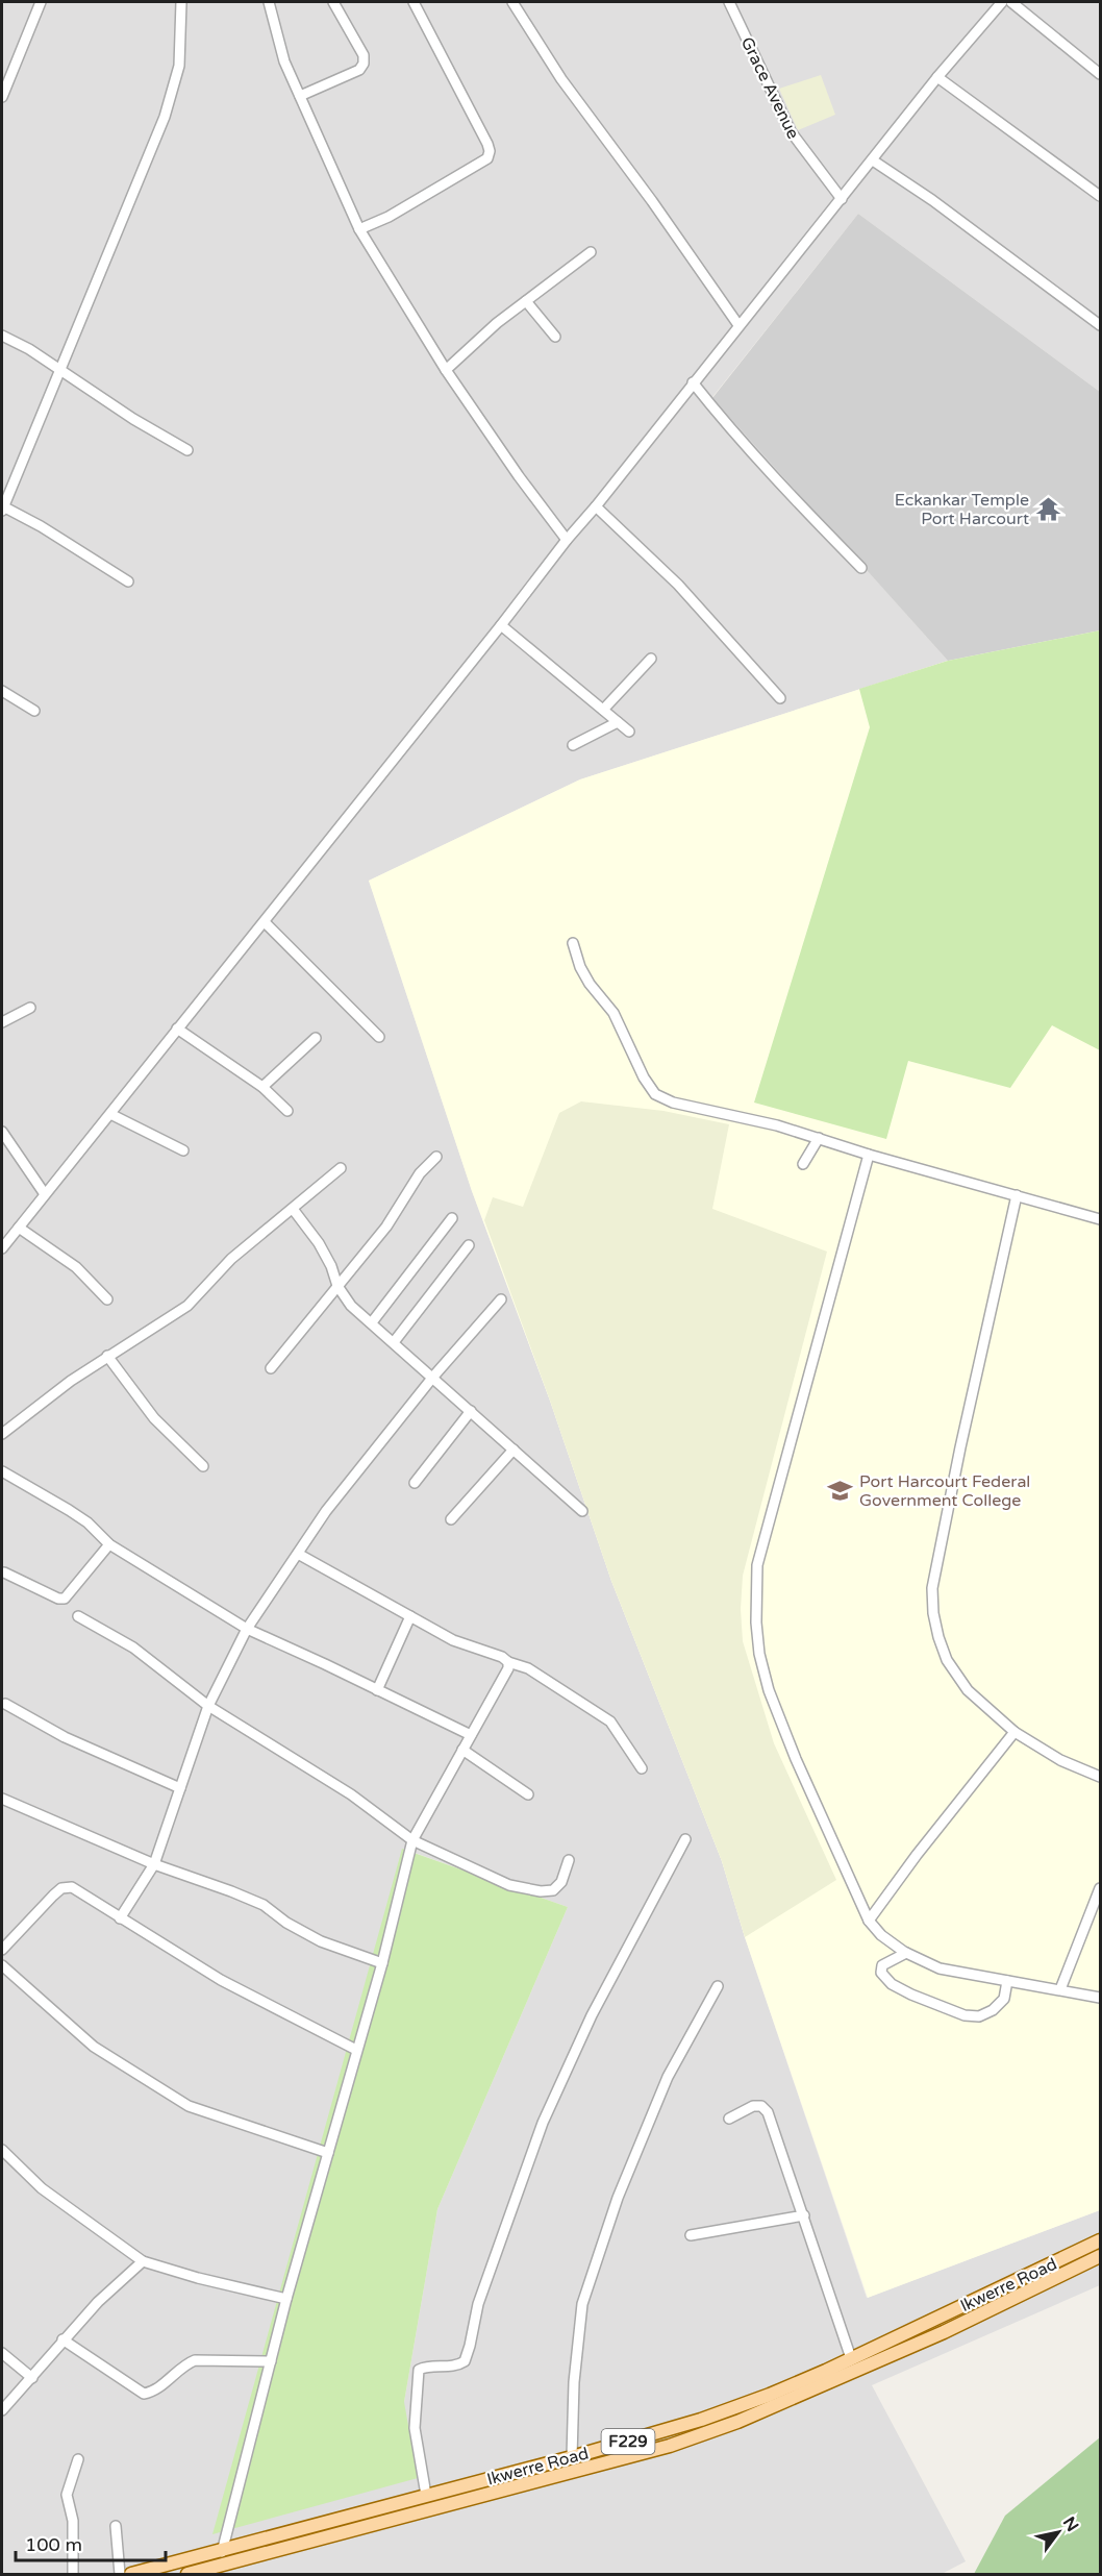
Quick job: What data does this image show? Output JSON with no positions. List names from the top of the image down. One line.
{"streets":{"main road":["Ikwerre Road","F229"],"street":["Grace Avenue"]},"places":{"temple":["Eckankar Temple Port Harcourt"],"school or university":["Port Harcourt Federal Government College"]},"scale_bar":"100 m","north":"top right"}
